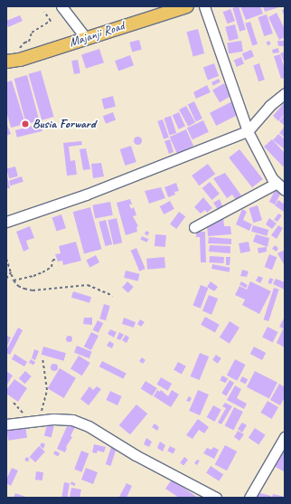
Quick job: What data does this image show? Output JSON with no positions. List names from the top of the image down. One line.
{"streets":{"main road":["Majanji Road"]},"places":["Busia Forward"]}
